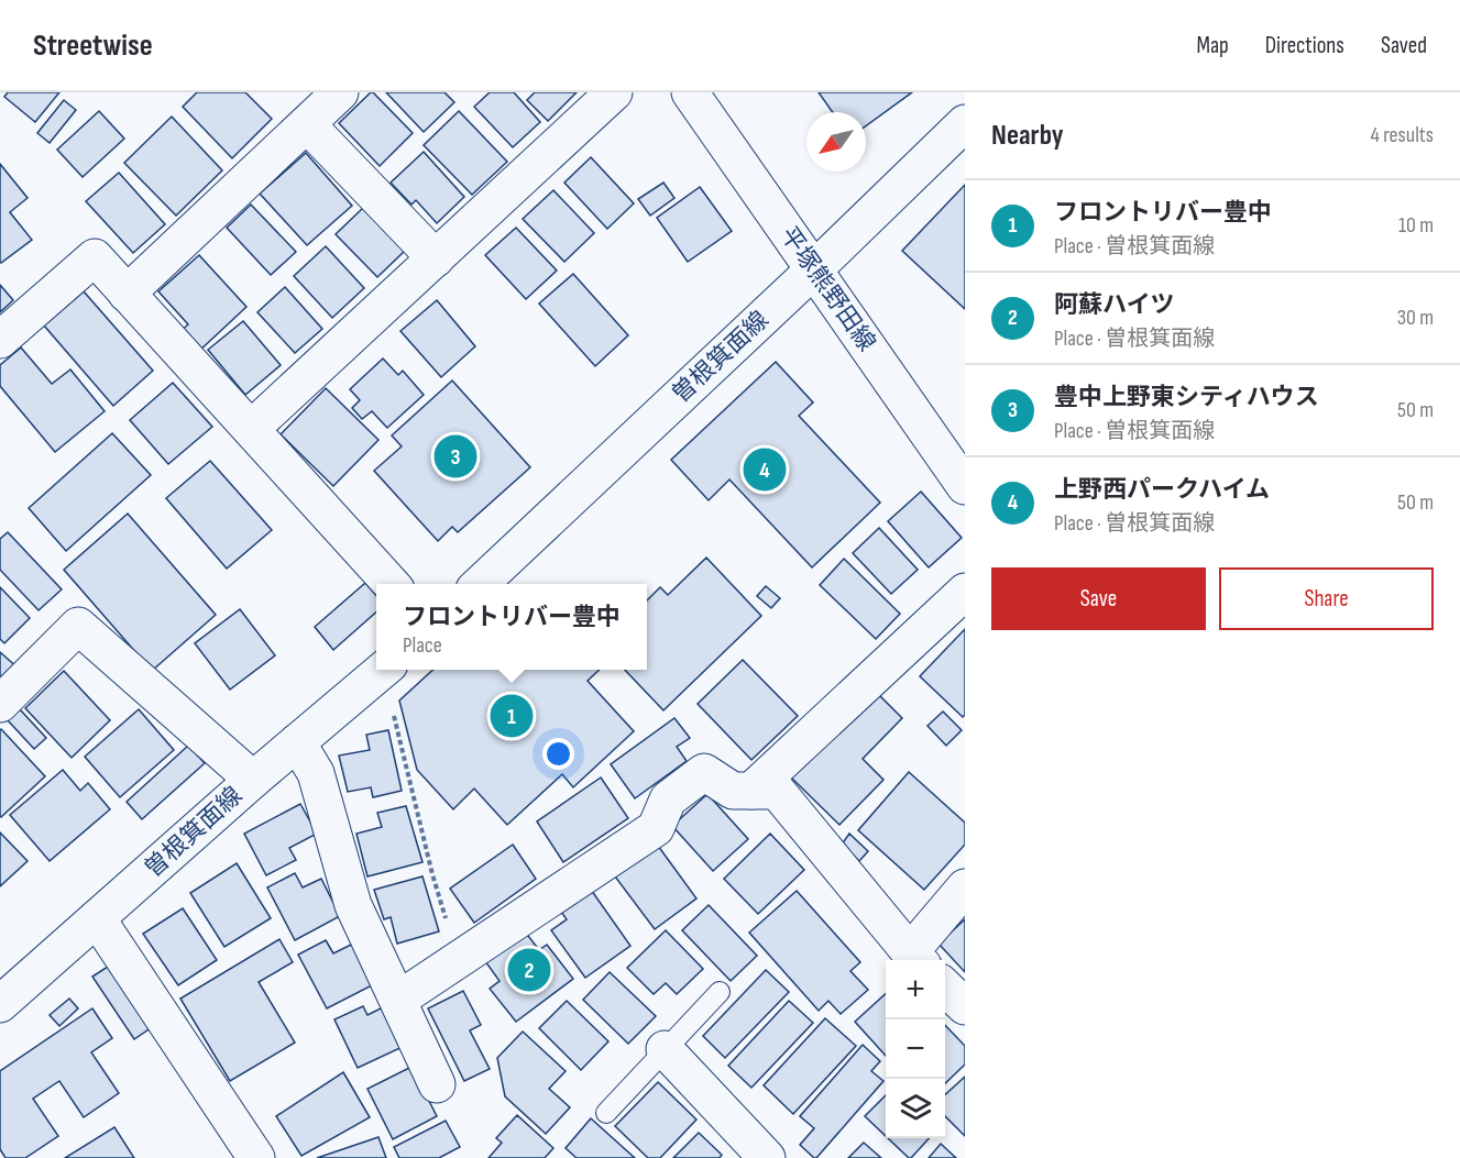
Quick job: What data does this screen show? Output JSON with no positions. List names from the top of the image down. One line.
{"streets":{"street":["平塚熊野田線","曽根箕面線"]},"crossings":[["平塚熊野田線","曽根箕面線"]],"north":"bottom left","page":{"header":"Streetwise","nav":["Map","Directions","Saved"],"heading":["Nearby","4 results"],"list":[{"mark":"1","name":"フロントリバー豊中","note":"Place · 曽根箕面線","value":"10 m"},{"mark":"2","name":"阿蘇ハイツ","note":"Place · 曽根箕面線","value":"30 m"},{"mark":"3","name":"豊中上野東シティハウス","note":"Place · 曽根箕面線","value":"50 m"},{"mark":"4","name":"上野西パークハイム","note":"Place · 曽根箕面線","value":"50 m"}],"pins":["3","4","1","2"],"buttons":["Save","Share"],"popup":["フロントリバー豊中","Place"],"map_buttons":["+","−"]}}
